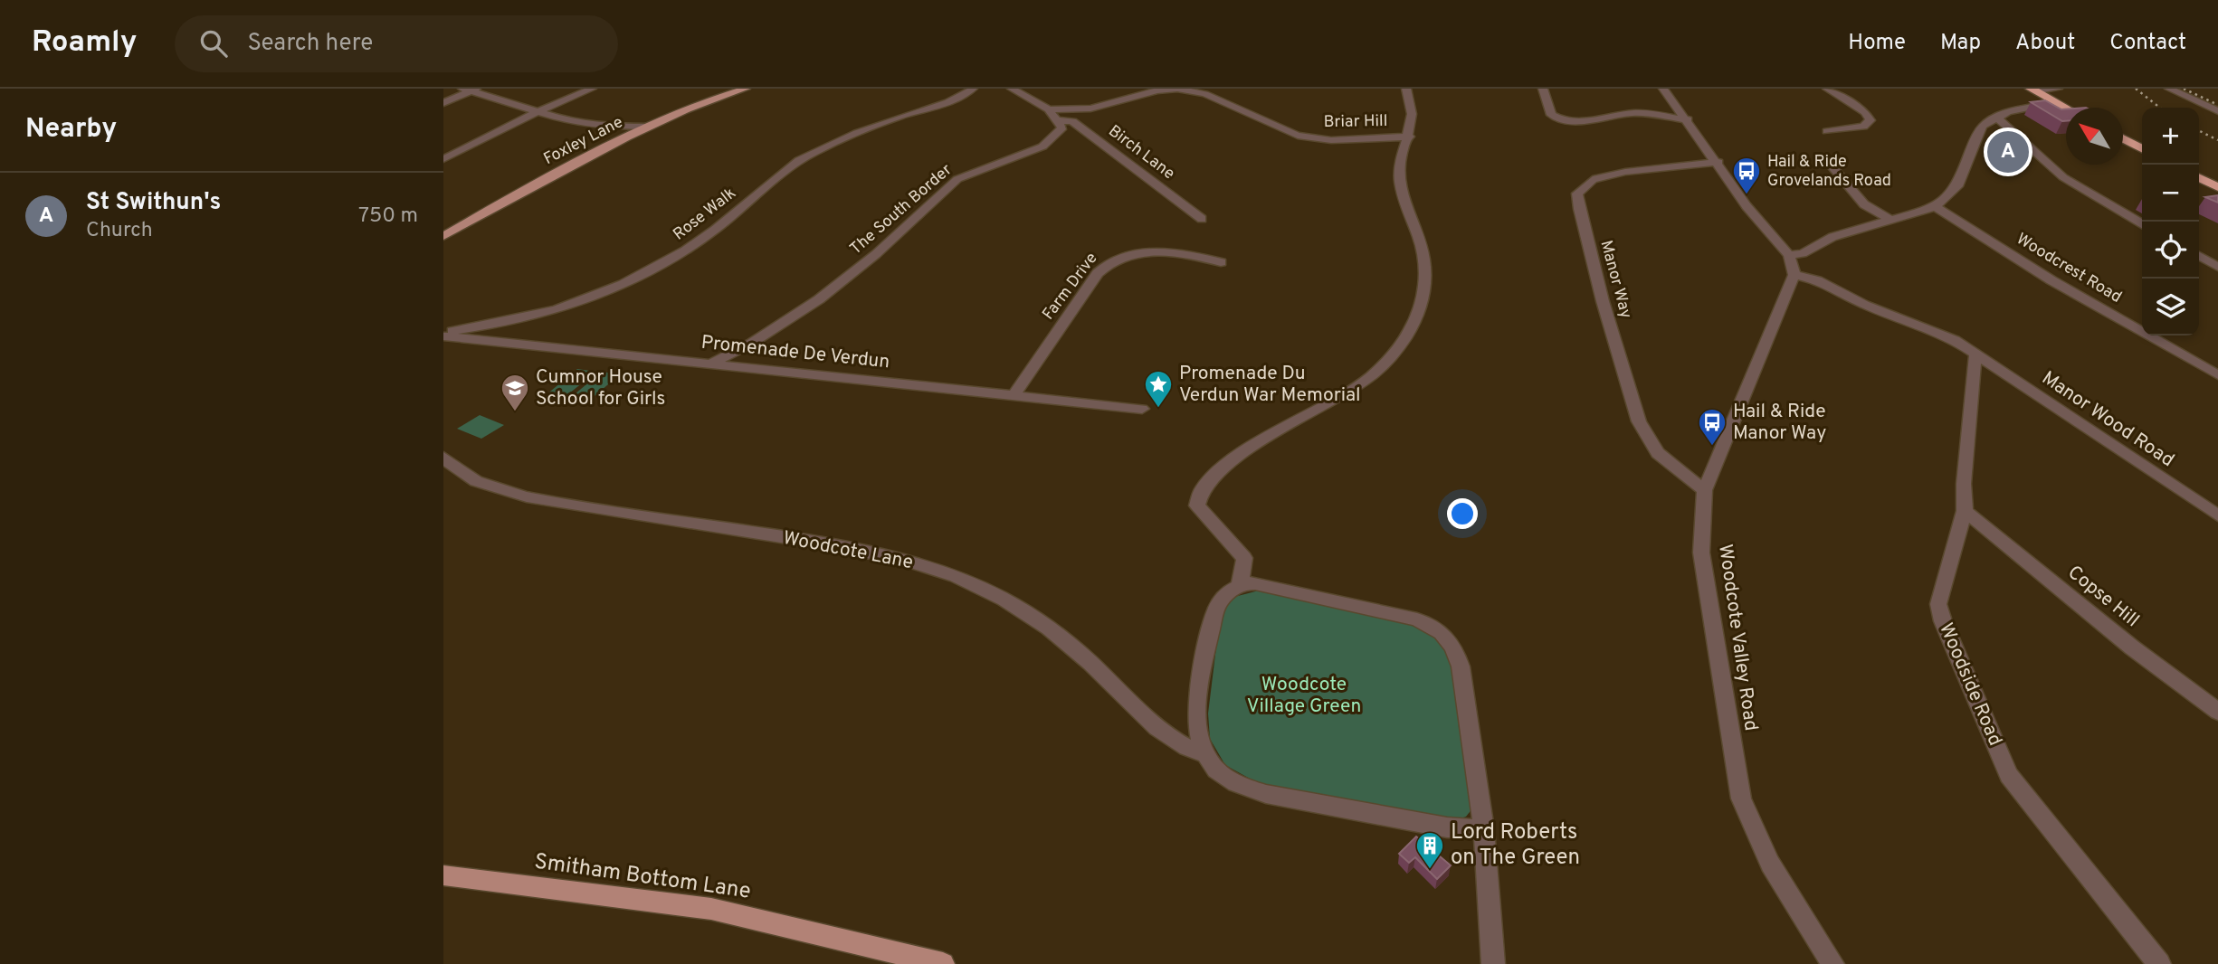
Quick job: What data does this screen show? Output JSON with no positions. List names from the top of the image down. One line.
{"streets":{"main road":["Foxley Lane","Smitham Bottom Lane"],"street":["Briar Hill","Birch Lane","The South Border","Rose Walk","Woodcrest Road","Manor Way","Farm Drive","Promenade De Verdun","Manor Wood Road","Woodcote Lane","Copse Hill","Woodcote Valley Road","Woodside Road"]},"crossings":[["Birch Lane","The South Border"],["The South Border","Promenade De Verdun"],["Manor Way","Woodcote Valley Road"],["Farm Drive","Promenade De Verdun"],["Manor Wood Road","Woodcote Valley Road"],["Manor Wood Road","Woodside Road"],["Copse Hill","Woodside Road"]],"parks":["Woodcote Village Green"],"places":{"bus stop":["Hail & Ride Grovelands Road","Hail & Ride Manor Way"],"place":["Promenade Du Verdun War Memorial"],"school or university":["Cumnor House School for Girls"],"building":["Lord Roberts on The Green"]},"north":"top left","page":{"header":"Roamly","search":"Search here","nav":["Home","Map","About","Contact"],"heading":"Nearby","map_buttons":["+","−"],"pins":"A","list":[{"mark":"A","name":"St Swithun's","note":"Church","value":"750 m"}]}}
